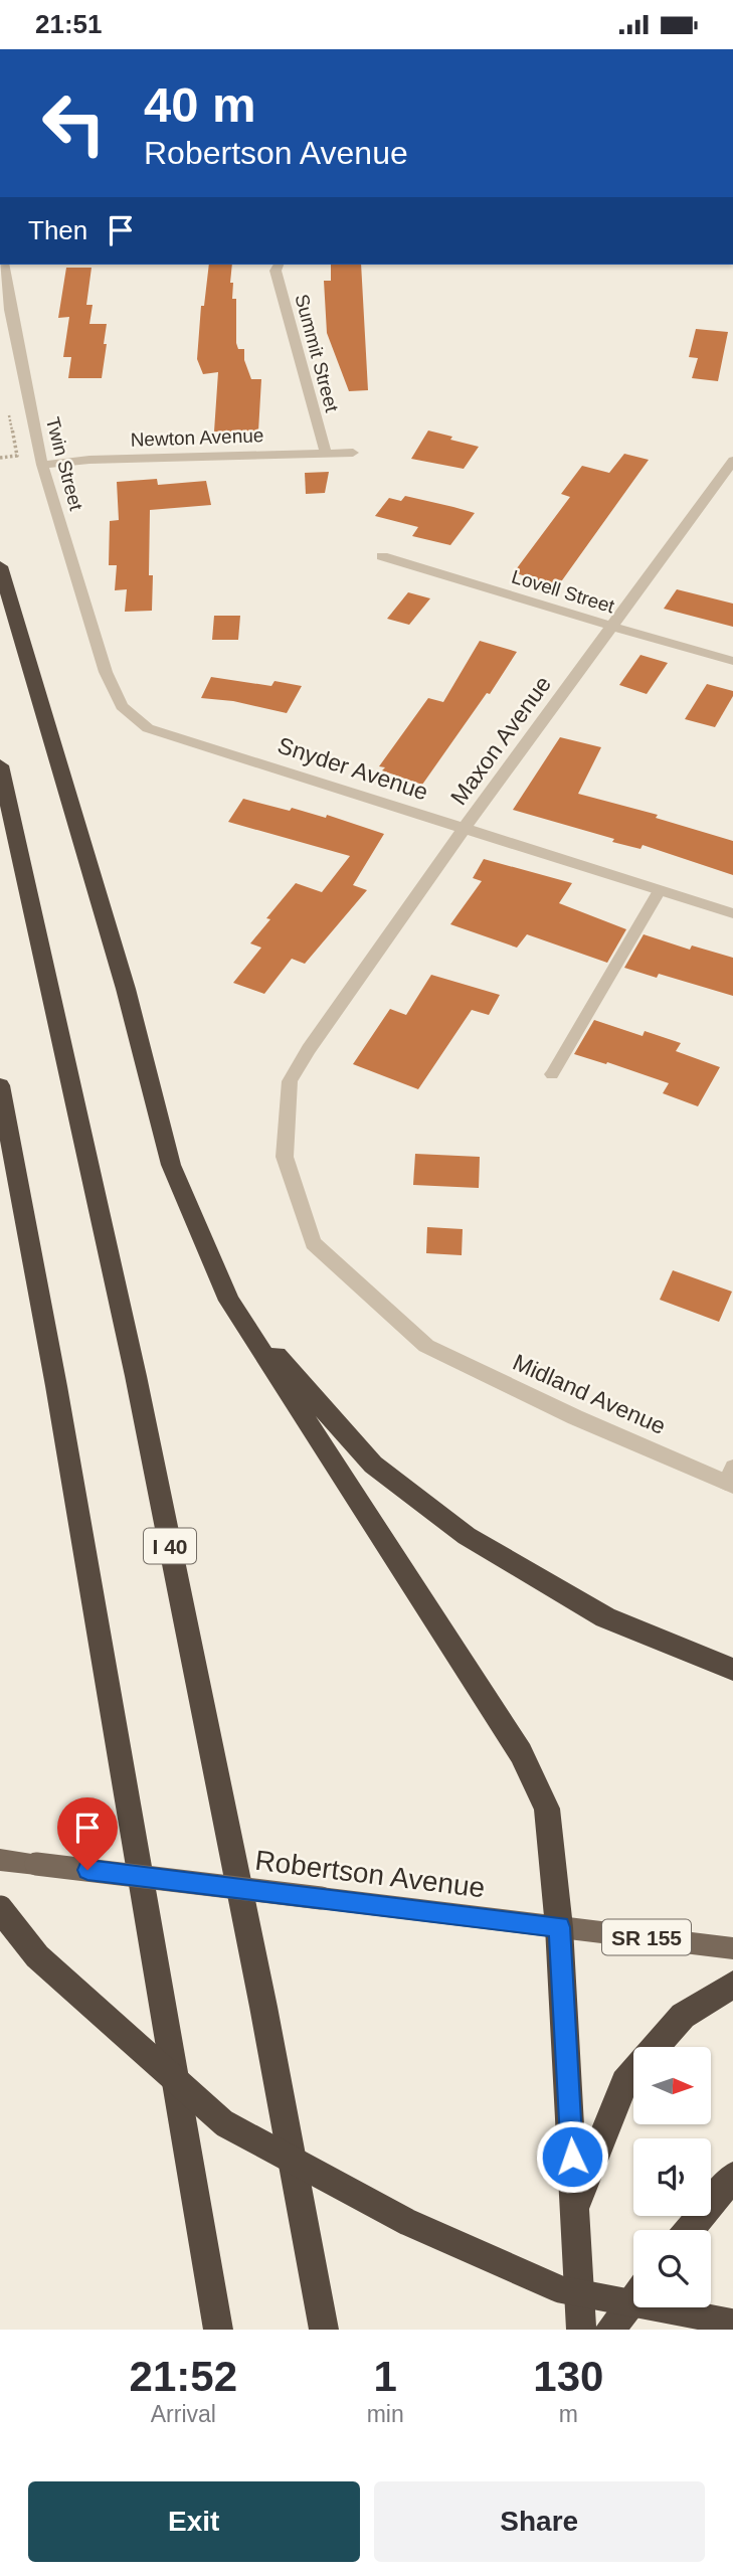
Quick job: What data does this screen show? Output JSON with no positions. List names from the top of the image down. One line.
{"streets":{"highway":["I 40"],"main road":["Robertson Avenue","SR 155"],"street":["Summit Street","Newton Avenue","Twin Street","Lovell Street","Maxon Avenue","Snyder Avenue","Midland Avenue"]},"crossings":[["Summit Street","Newton Avenue"],["Newton Avenue","Twin Street"],["Twin Street","Snyder Avenue"],["Lovell Street","Maxon Avenue"],["Maxon Avenue","Snyder Avenue"],["Maxon Avenue","Midland Avenue"]],"north":"right","page":{"status":"21:51","turn":["40 m","Robertson Avenue"],"then":"Then","eta":["21:52","Arrival","1","min","130","m"],"buttons":["Exit","Share"]}}
